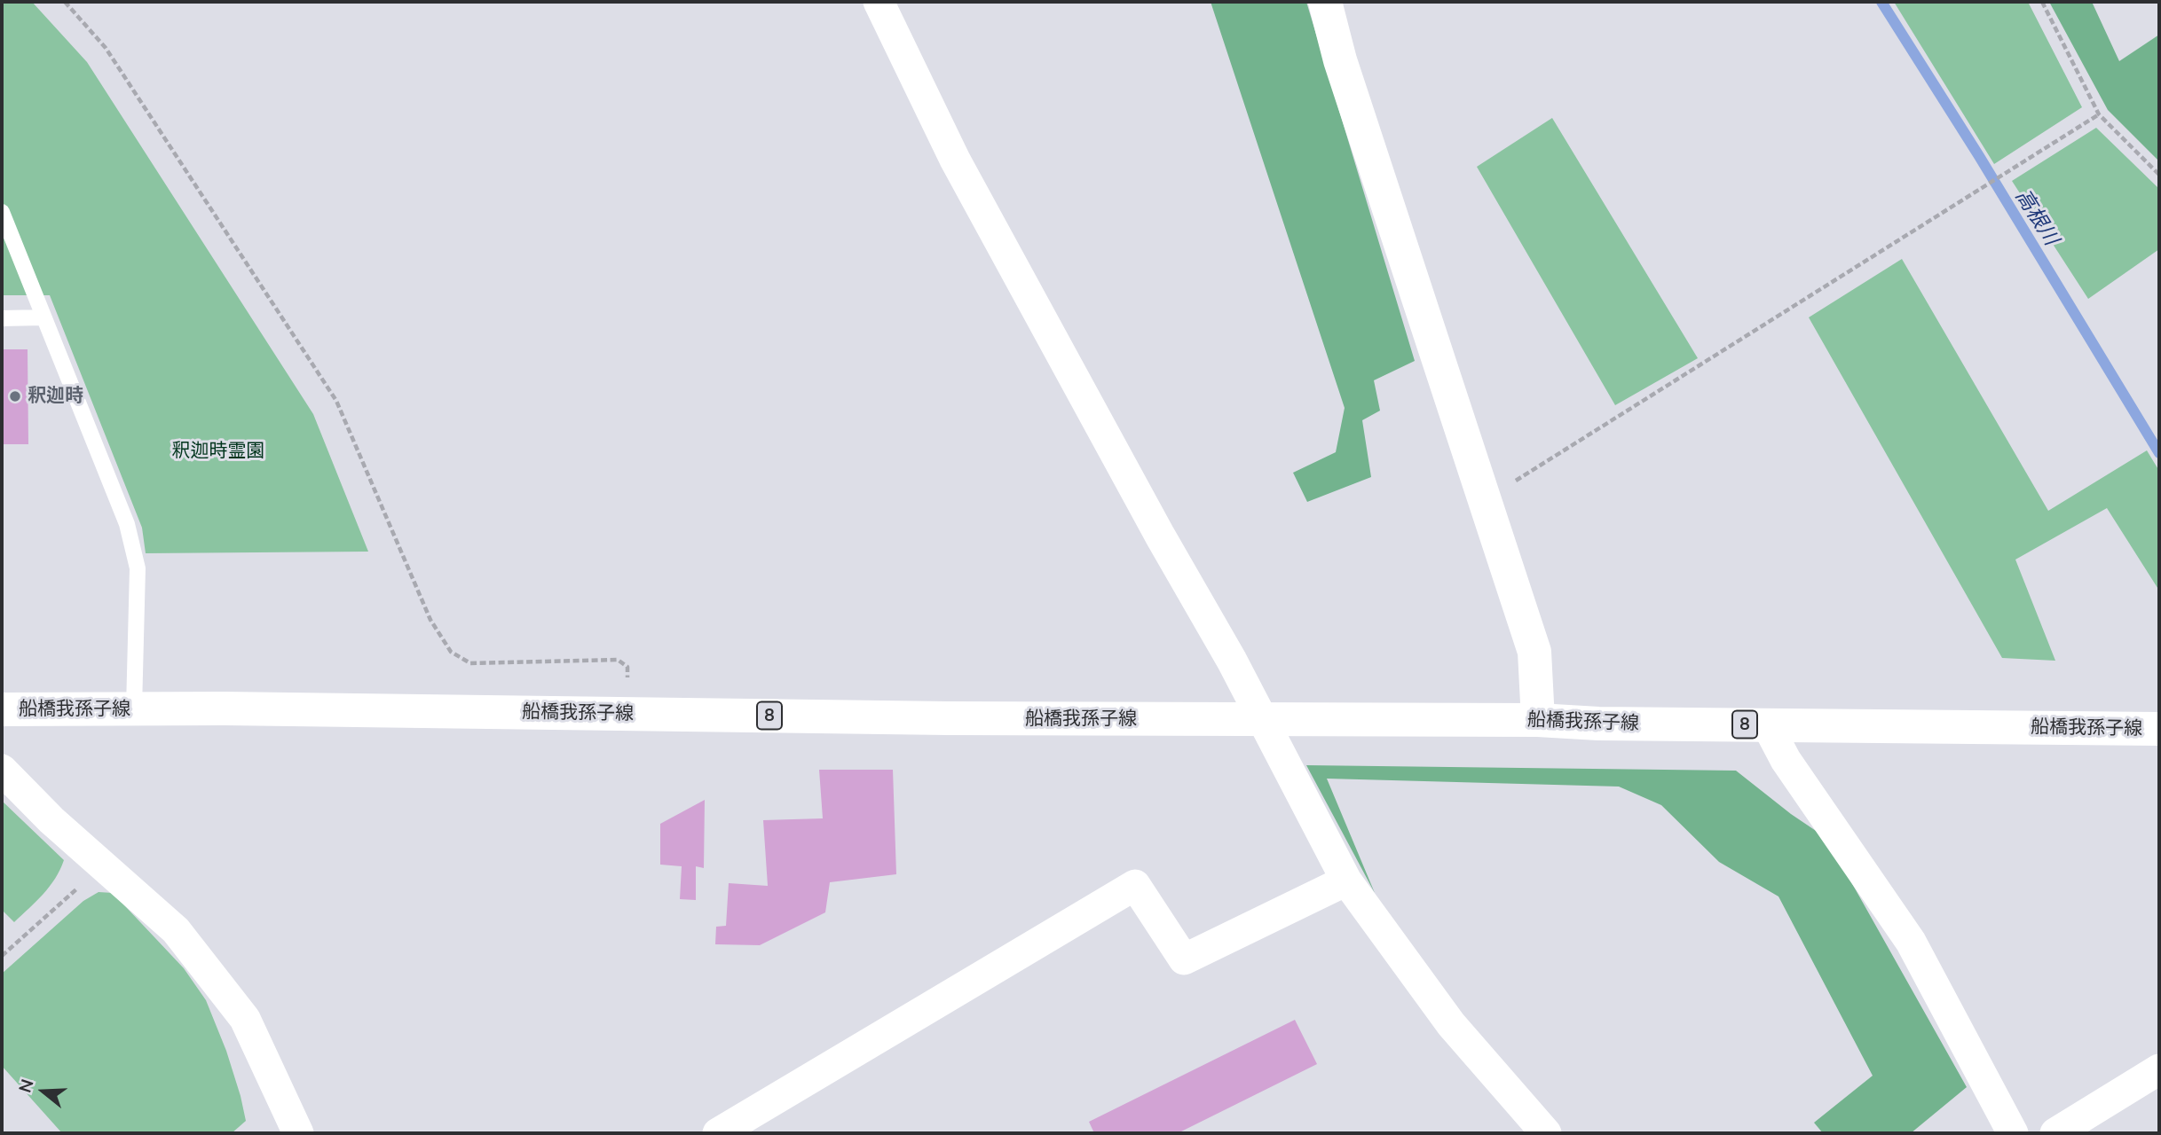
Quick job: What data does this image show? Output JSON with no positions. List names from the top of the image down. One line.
{"streets":{"main road":["船橋我孫子線","8"]},"water":["高根川"],"parks":["釈迦時霊園"],"places":["釈迦時"],"north":"left"}
